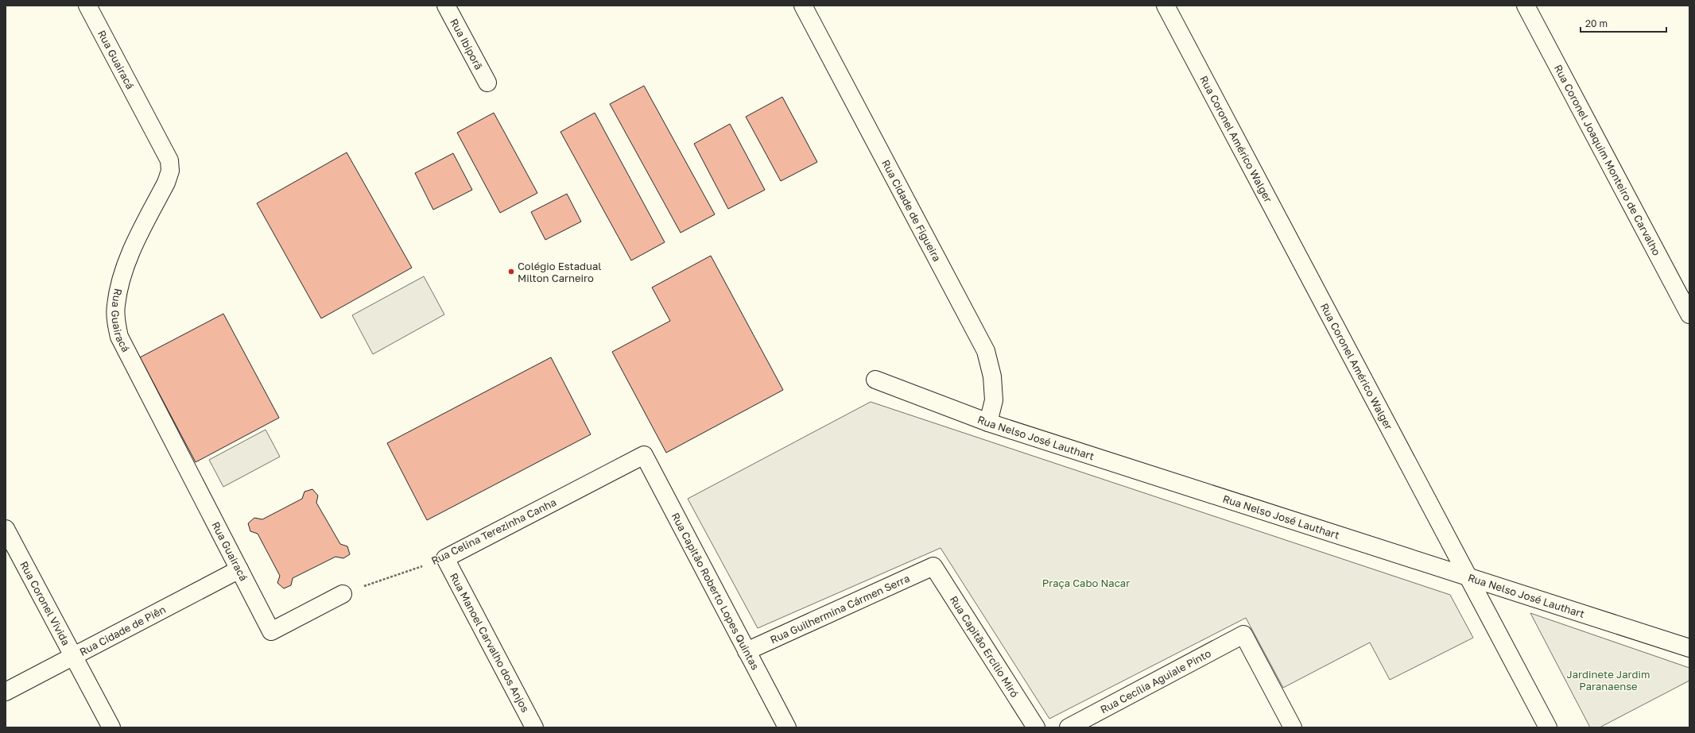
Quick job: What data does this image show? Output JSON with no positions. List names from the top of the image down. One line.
{"streets":{"street":["Rua Ibiporã","Rua Guairacá","Rua Coronel Américo Walger","Rua Coronel Joaquim Monteiro de Carvalho","Rua Cidade de Figueira","Rua Nelso José Lauthart","Rua Celina Terezinha Canha","Rua Capitão Roberto Lopes Quintas","Rua Coronel Vivida","Rua Guilhermina Cármen Serra","Rua Cidade de Piên","Rua Manoel Carvalho dos Anjos","Rua Capitão Ercílio Miró","Rua Cecília Aguiale Pinto"]},"crossings":[["Rua Guairacá","Rua Celina Terezinha Canha"],["Rua Guairacá","Rua Cidade de Piên"],["Rua Coronel Américo Walger","Rua Nelso José Lauthart"],["Rua Cidade de Figueira","Rua Nelso José Lauthart"],["Rua Celina Terezinha Canha","Rua Capitão Roberto Lopes Quintas"],["Rua Celina Terezinha Canha","Rua Manoel Carvalho dos Anjos"],["Rua Capitão Roberto Lopes Quintas","Rua Guilhermina Cármen Serra"],["Rua Coronel Vivida","Rua Cidade de Piên"],["Rua Guilhermina Cármen Serra","Rua Capitão Ercílio Miró"]],"parks":["Praça Cabo Nacar","Jardinete Jardim Paranaense"],"places":["Colégio Estadual Milton Carneiro"],"scale_bar":"20 m"}
